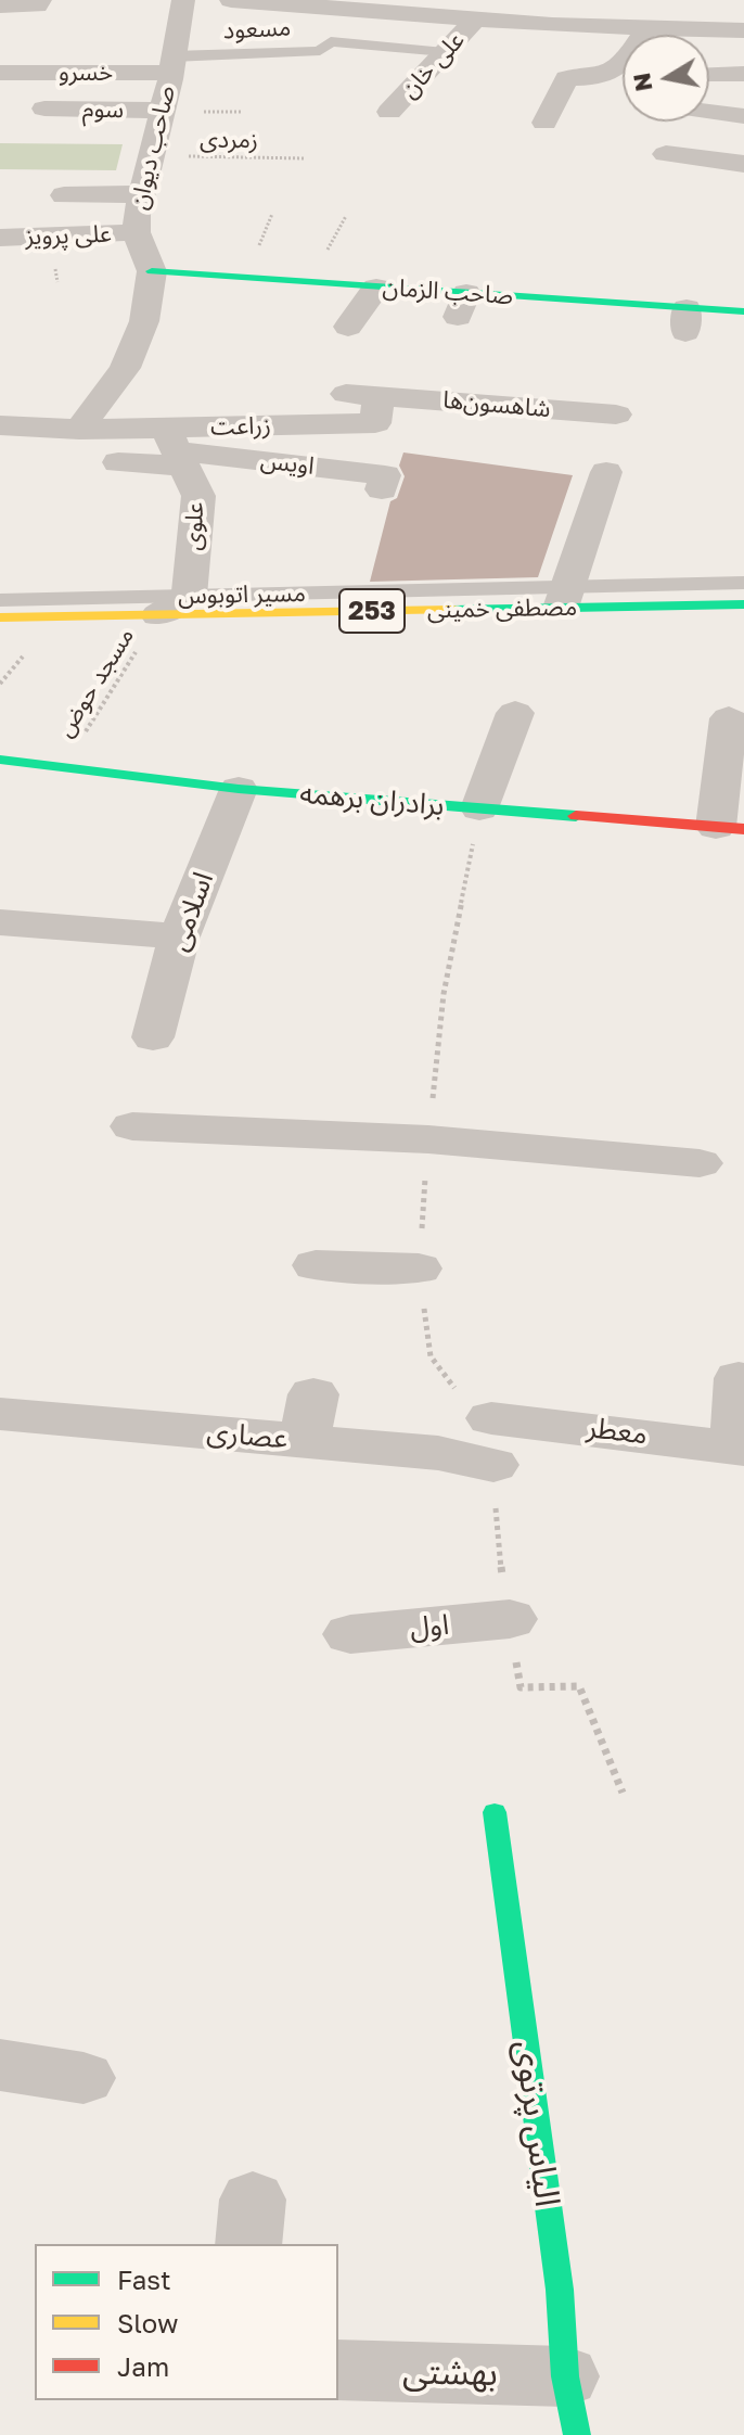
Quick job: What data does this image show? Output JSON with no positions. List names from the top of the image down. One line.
{"streets":{"street":["علی خان","خسرو","سوم","صاحب دیوان","علی پرویز","صاحب الزمان","شاهسون‌ها","زراعت","اویس","علوی","مصطفی خمینی","253","برادران برهمه","اسلامی","معطر","عصاری","اول","الیاس پرتوی","بهشتی"],"lane":["مسعود","مسیر اتوبوس"],"path":["زمردی","مسجد حوض"]},"crossings":[["مسعود","علی خان"],["مسعود","خسرو"],["مسعود","صاحب دیوان"],["خسرو","صاحب دیوان"],["سوم","صاحب دیوان"],["زمردی","صاحب دیوان"],["صاحب دیوان","علی پرویز"],["صاحب دیوان","صاحب الزمان"],["صاحب دیوان","زراعت"],["شاهسون‌ها","زراعت"],["زراعت","اویس"],["زراعت","علوی"],["اویس","علوی"],["علوی","مسیر اتوبوس"],["مسیر اتوبوس","مصطفی خمینی"],["مصطفی خمینی","مسجد حوض"],["مسجد حوض","برادران برهمه"],["برادران برهمه","اسلامی"],["معطر","عصاری"],["الیاس پرتوی","بهشتی"]],"legend":["Fast","Slow","Jam"],"north":"left"}
